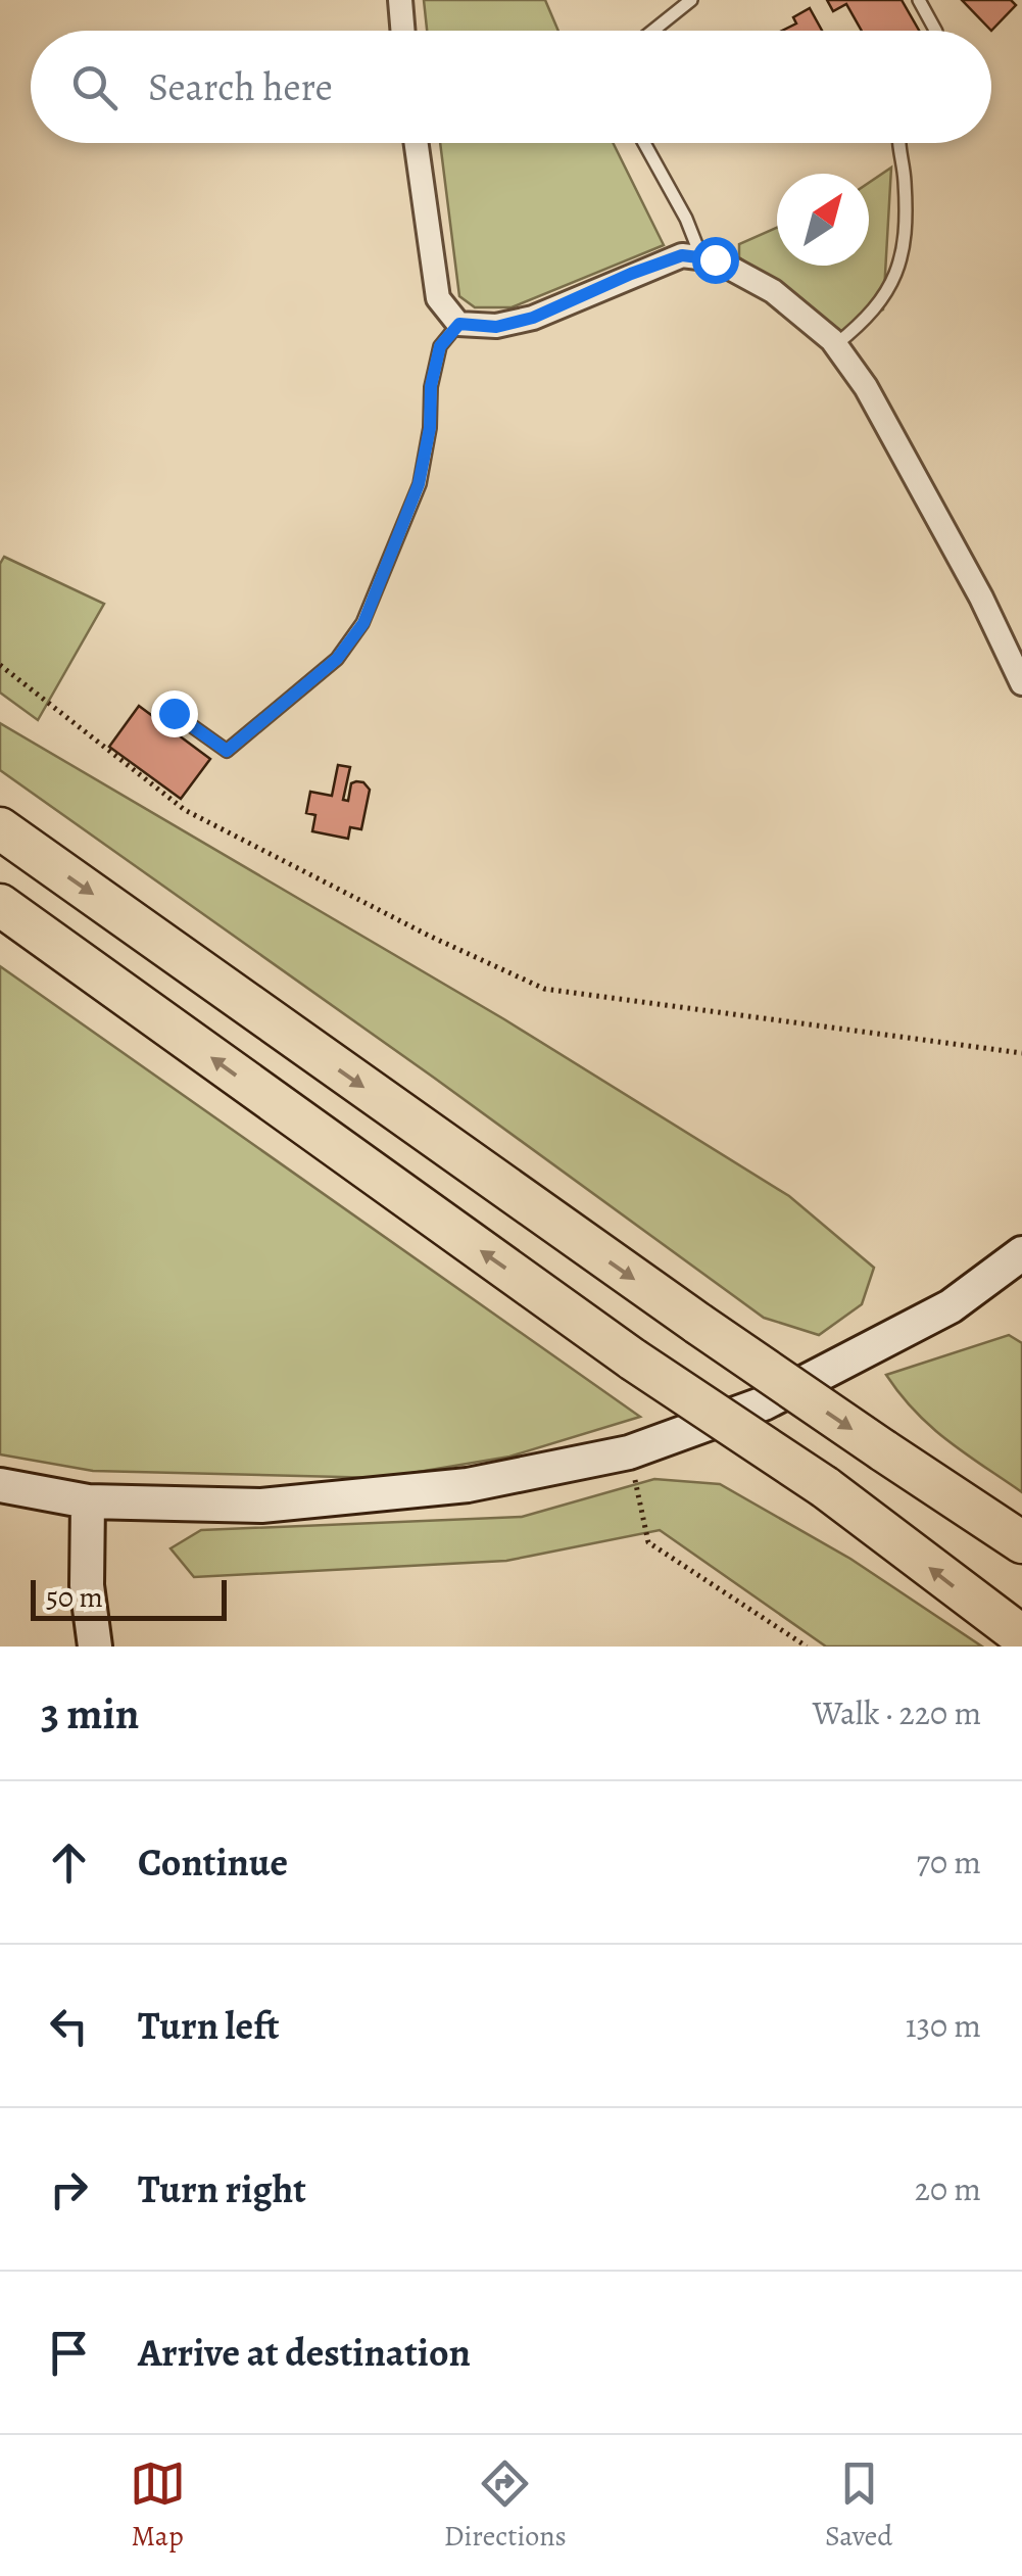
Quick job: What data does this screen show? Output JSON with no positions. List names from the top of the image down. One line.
{"scale_bar":"50 m","north":"top right","page":{"search":"Search here","scale":"50 m","heading":["3 min","Walk · 220 m"],"list":[["Continue","70 m"],["Turn left","130 m"],["Turn right","20 m"],"Arrive at destination"],"nav":["Map","Directions","Saved"]}}
